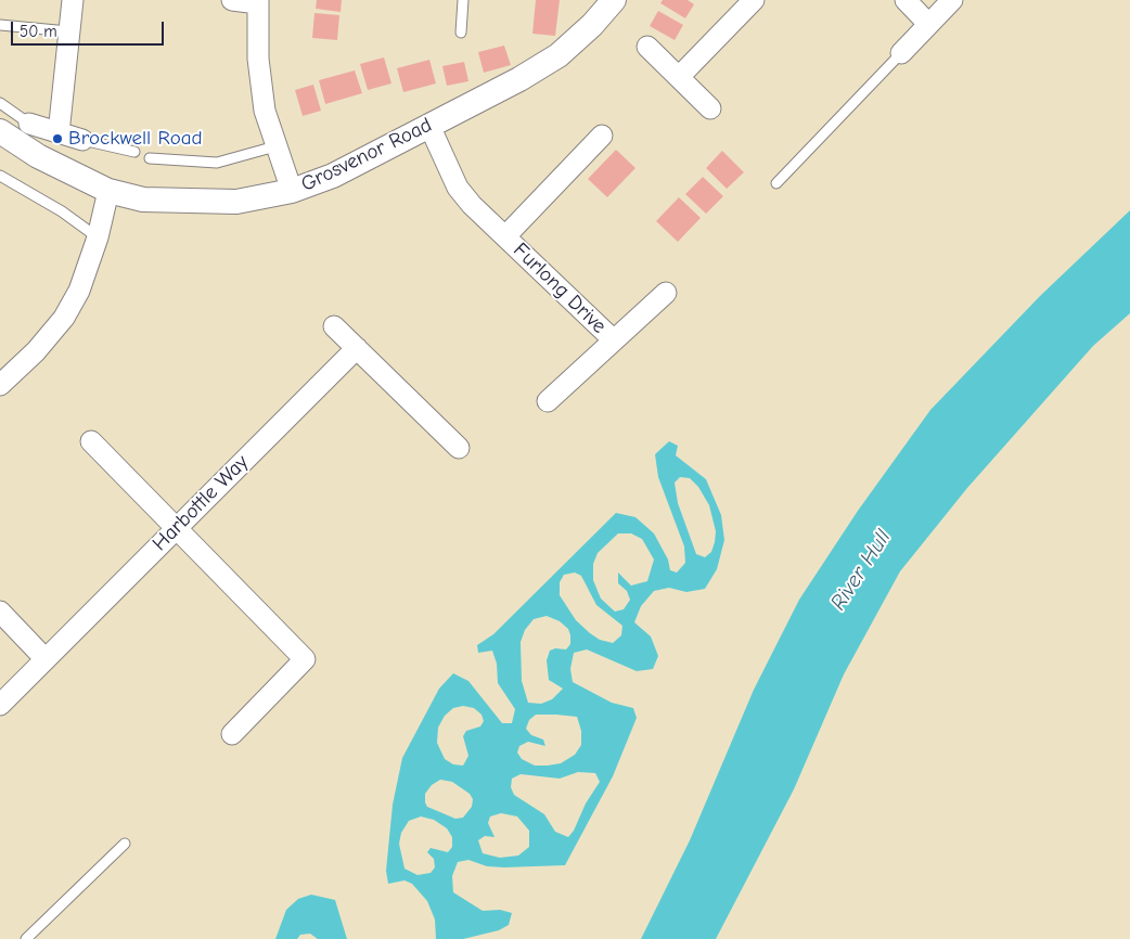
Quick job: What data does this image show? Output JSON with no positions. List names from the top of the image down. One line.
{"streets":{"street":["Grosvenor Road","Furlong Drive","Harbottle Way"]},"crossings":[["Grosvenor Road","Furlong Drive"]],"water":["River Hull"],"places":["Brockwell Road"],"scale_bar":"50 m"}
